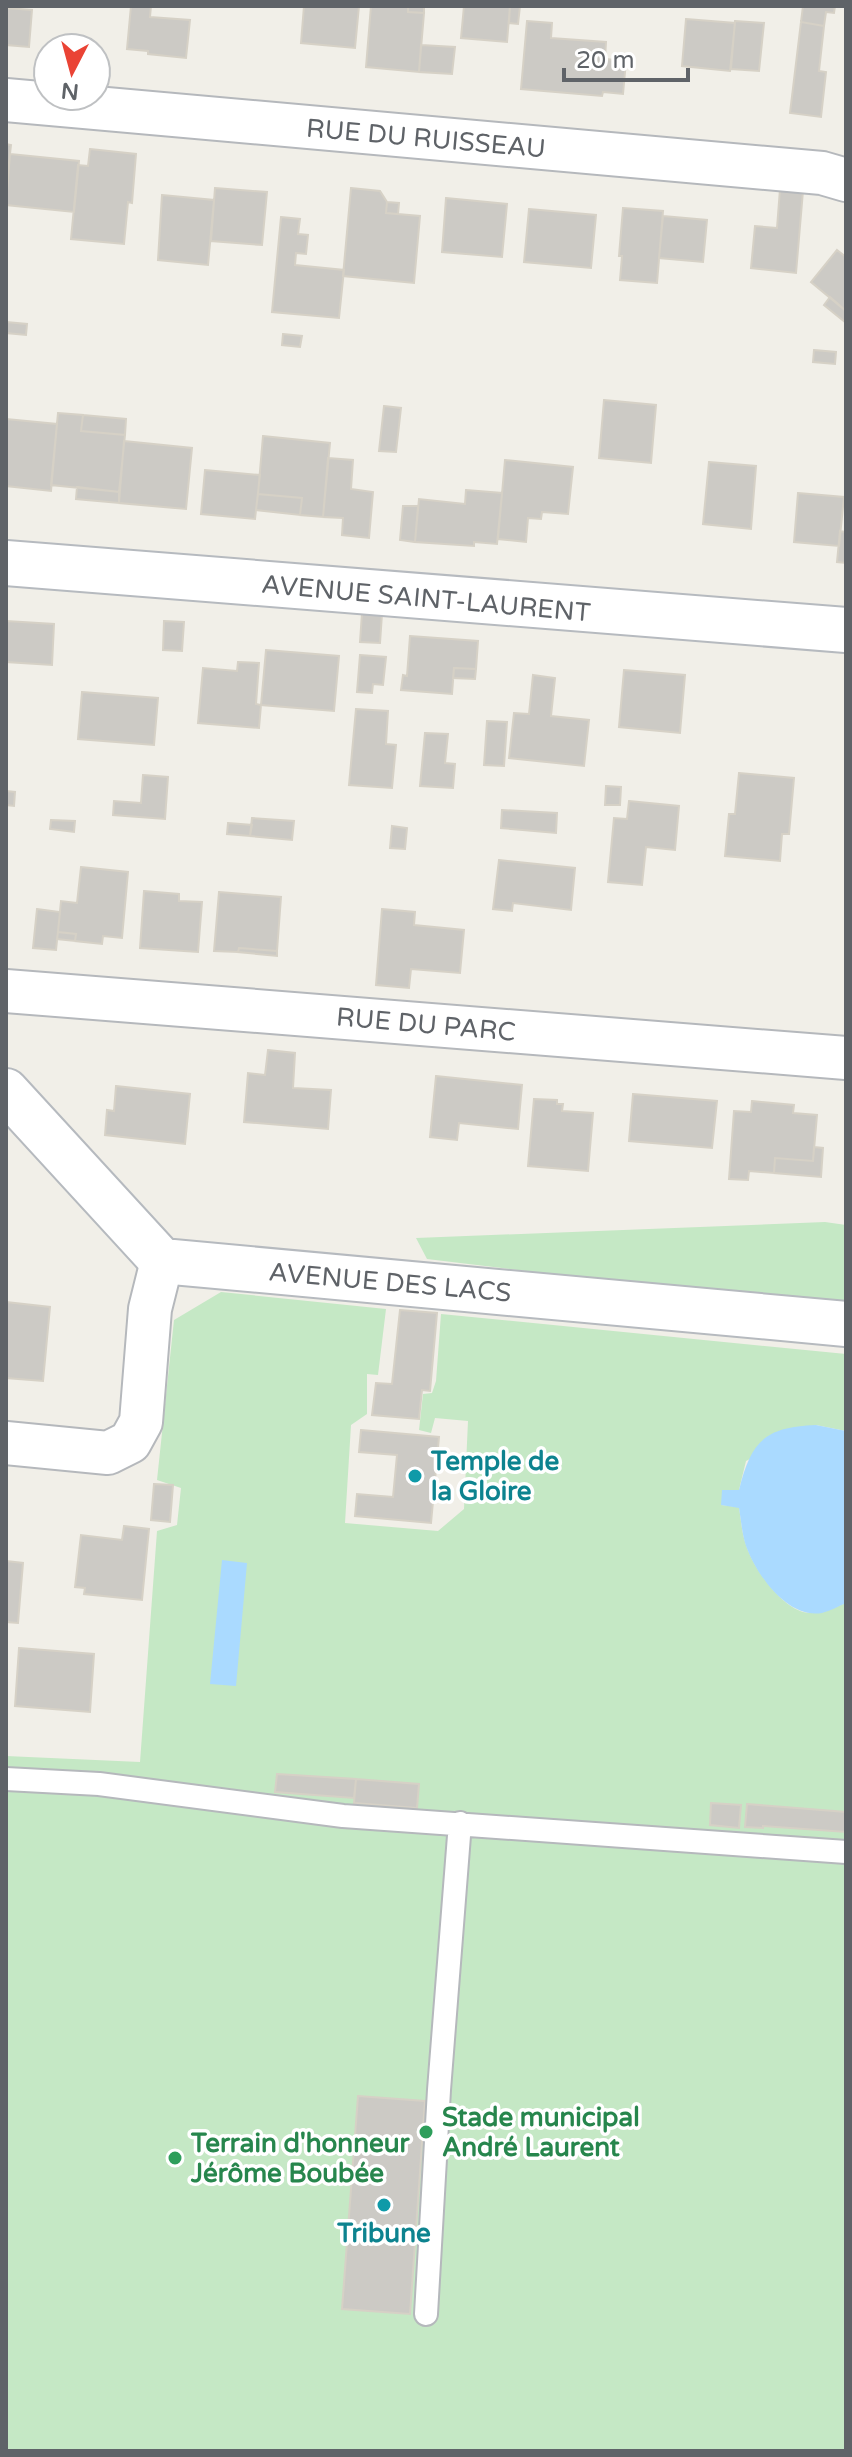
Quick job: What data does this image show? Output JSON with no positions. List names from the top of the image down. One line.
{"streets":{"street":["RUE DU RUISSEAU","AVENUE SAINT-LAURENT","RUE DU PARC","AVENUE DES LACS"]},"places":["Temple de la Gloire","Stade municipal André Laurent","Terrain d'honneur Jérôme Boubée","Tribune"],"scale_bar":"20 m","north":"bottom"}
